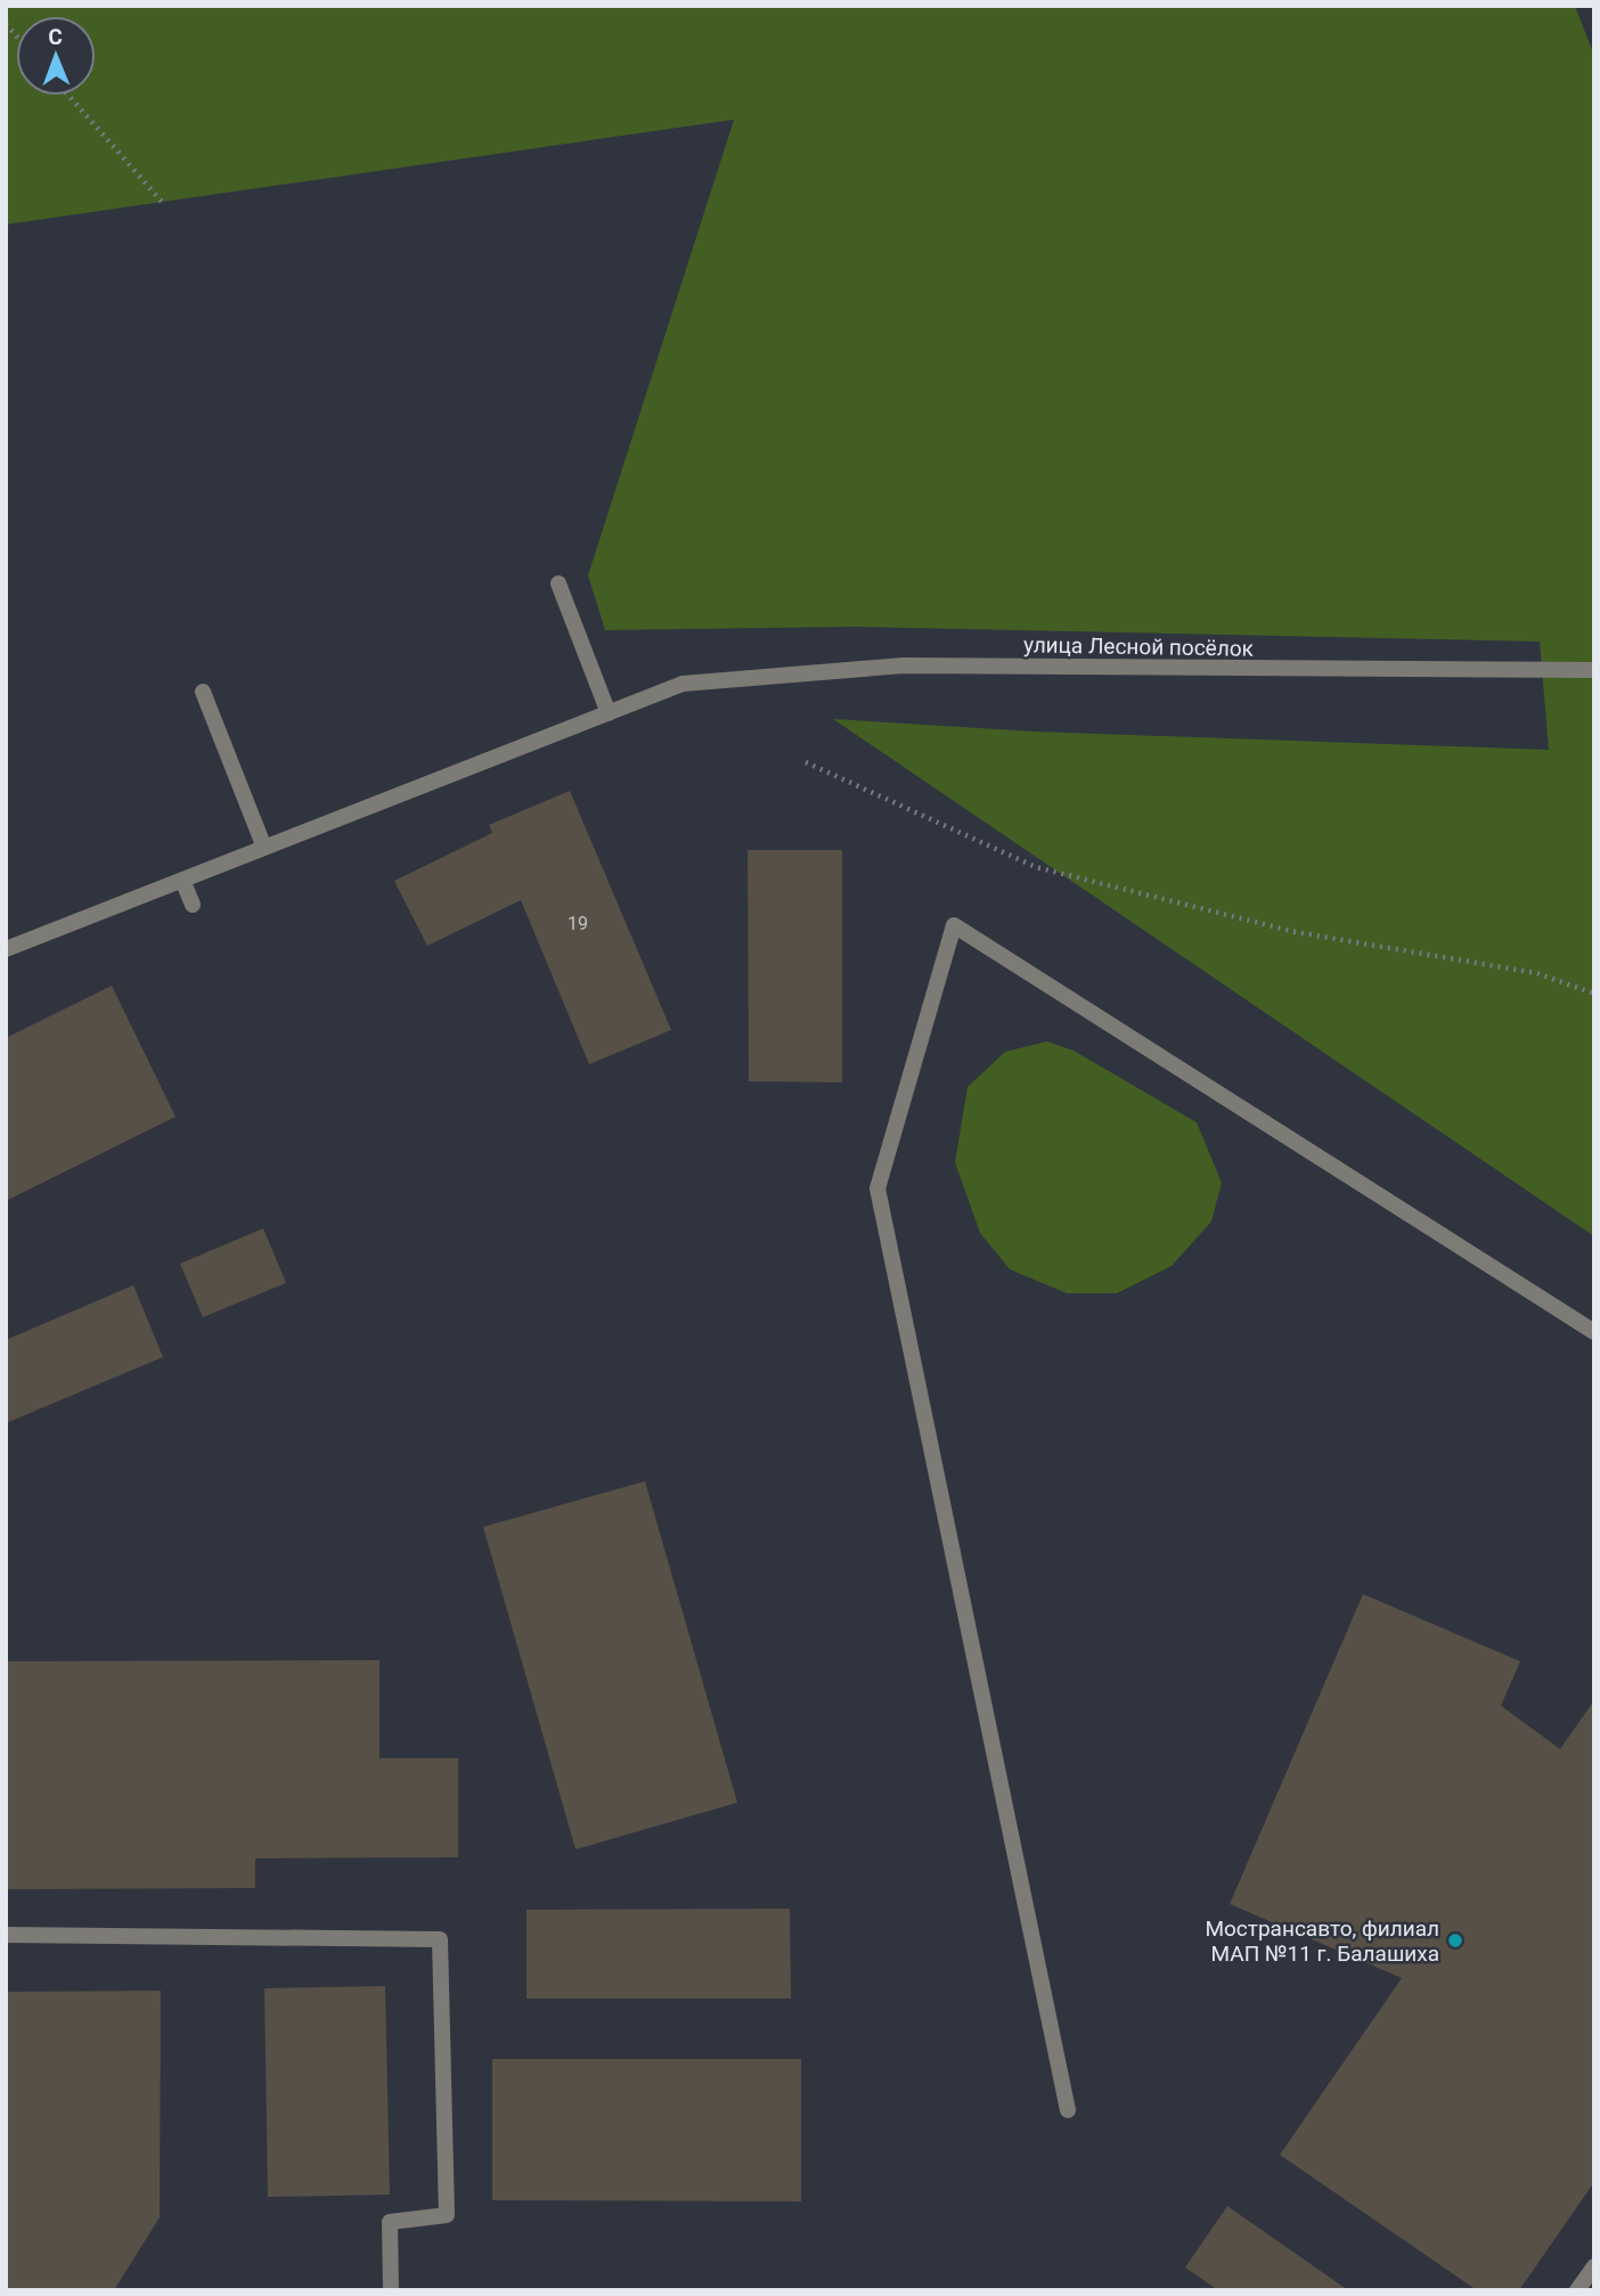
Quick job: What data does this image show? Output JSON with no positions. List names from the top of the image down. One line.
{"streets":{"street":["улица Лесной посёлок"]},"places":["Мострансавто, филиал МАП №11 г. Балашиха"],"house_numbers":["19"],"north":"top"}
